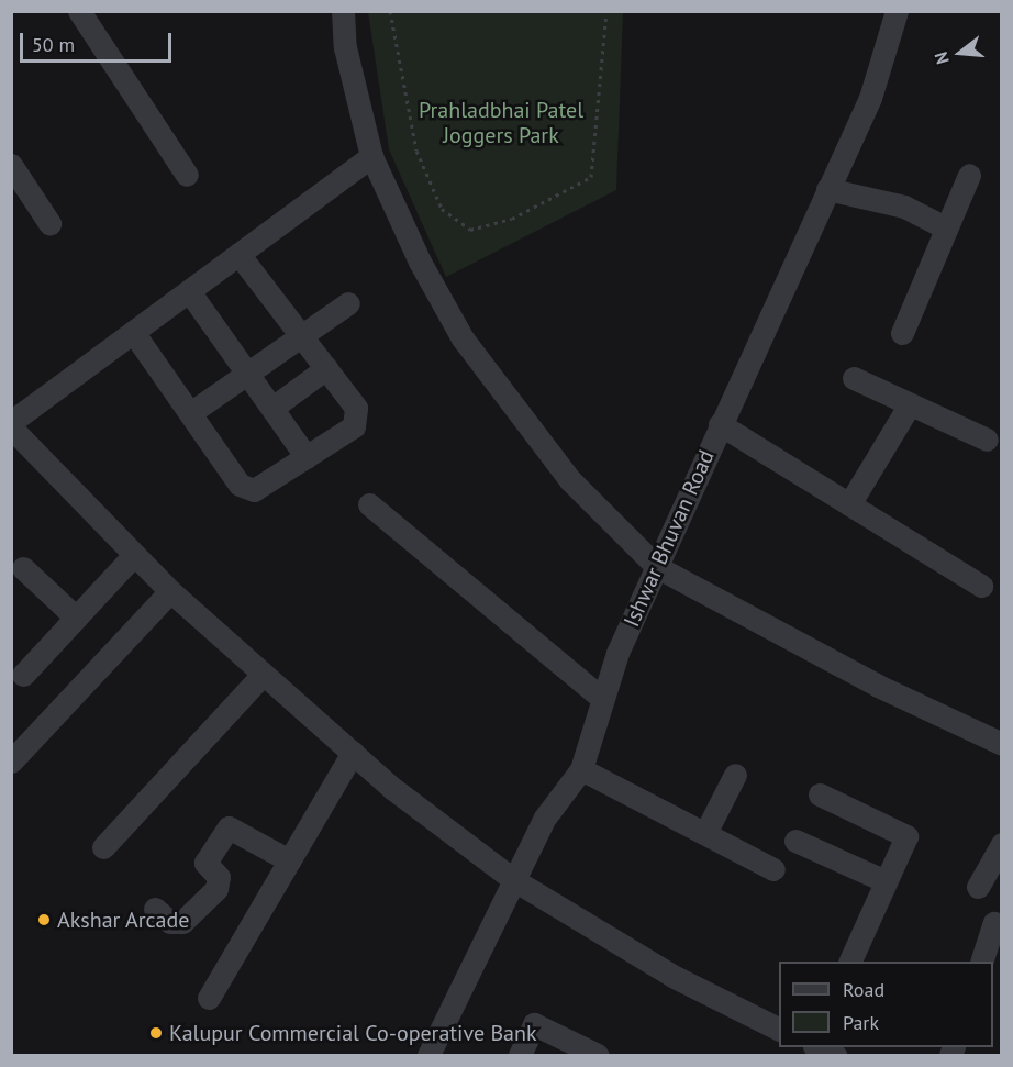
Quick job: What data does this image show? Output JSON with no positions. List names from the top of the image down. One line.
{"streets":{"street":["Ishwar Bhuvan Road"]},"parks":["Prahladbhai Patel Joggers Park"],"places":["Akshar Arcade","Kalupur Commercial Co-operative Bank"],"legend":["Road","Park"],"scale_bar":"50 m","north":"left"}
